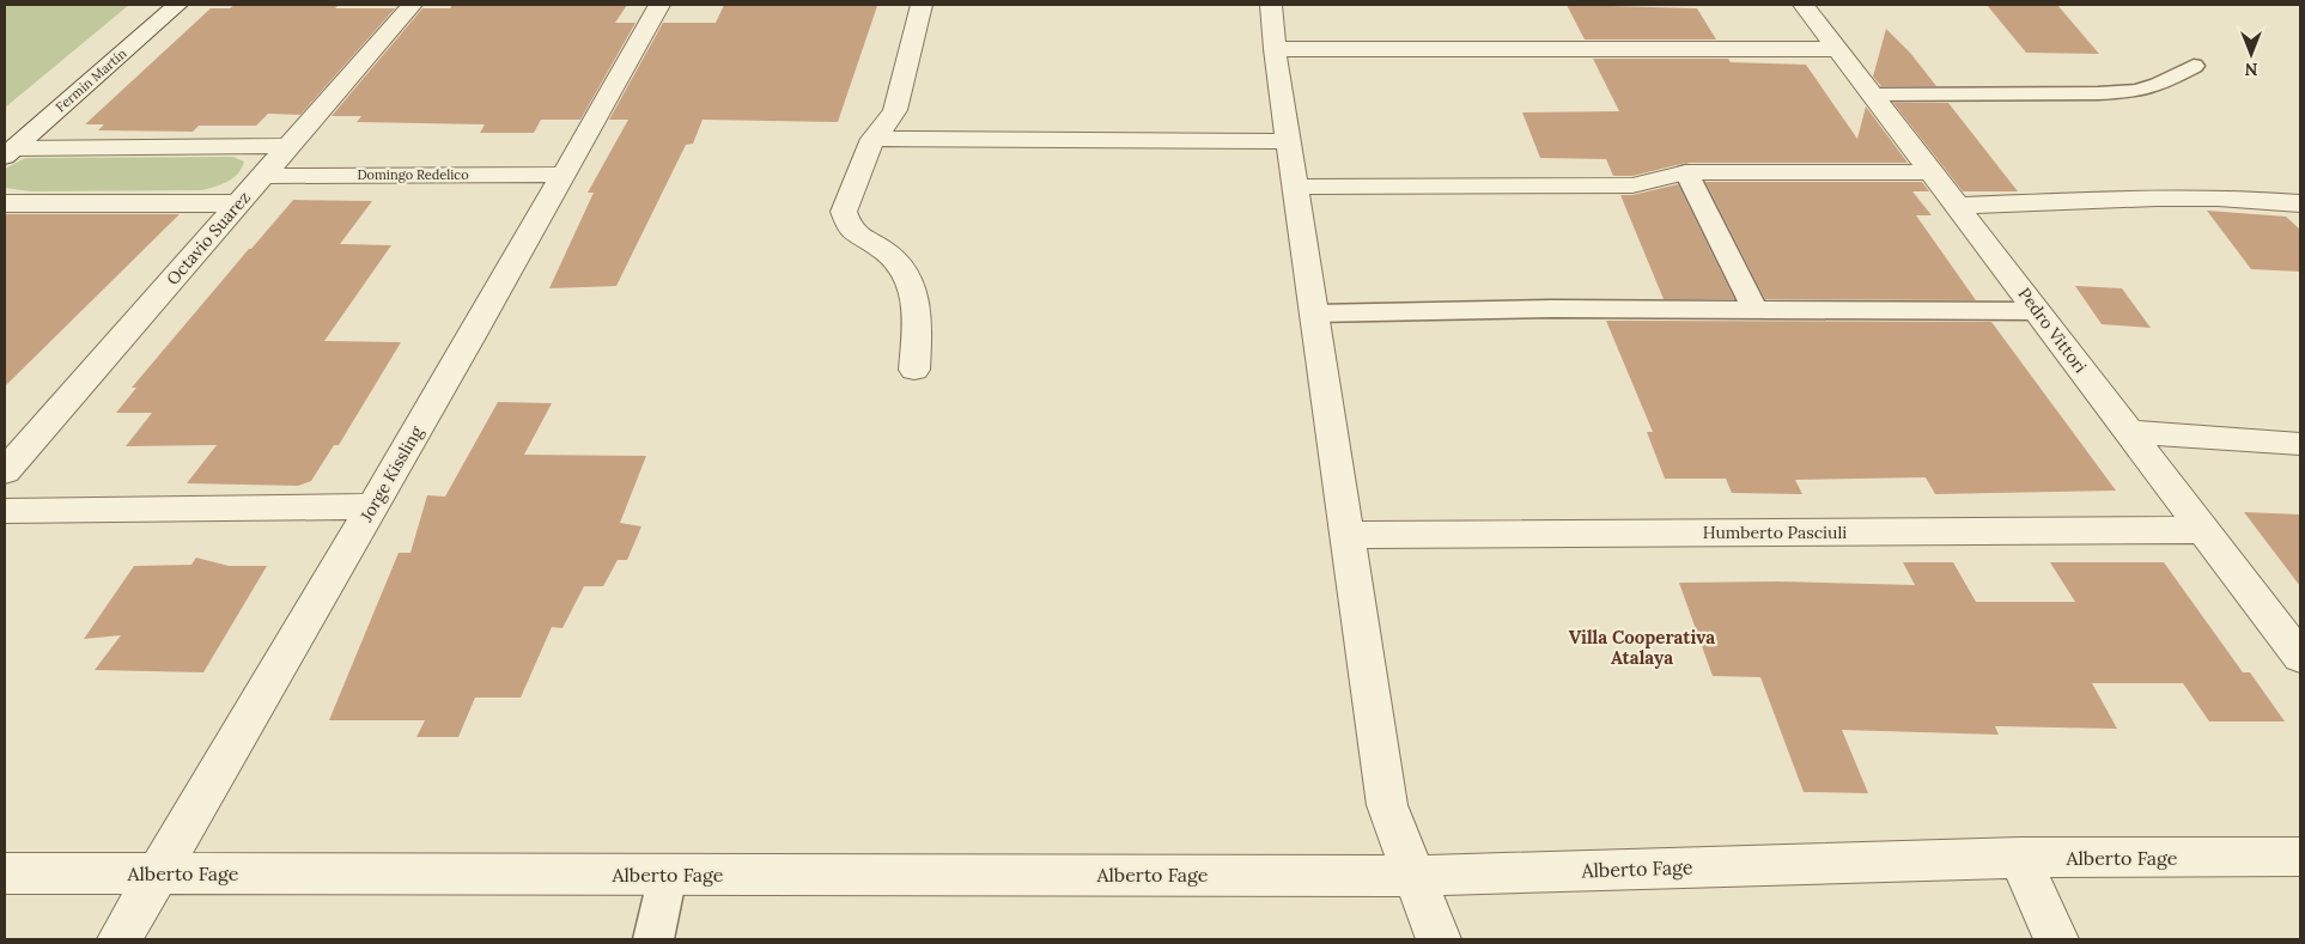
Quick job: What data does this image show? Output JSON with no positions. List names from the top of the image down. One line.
{"streets":{"street":["Fermín Martín","Domingo Redelico","Octavio Suarez","Pedro Vittori","Jorge Kissling","Humberto Pasciuli","Alberto Fage"]},"crossings":[["Domingo Redelico","Octavio Suarez"],["Domingo Redelico","Jorge Kissling"],["Pedro Vittori","Humberto Pasciuli"],["Jorge Kissling","Alberto Fage"]],"districts":["Villa Cooperativa Atalaya"],"north":"bottom"}
